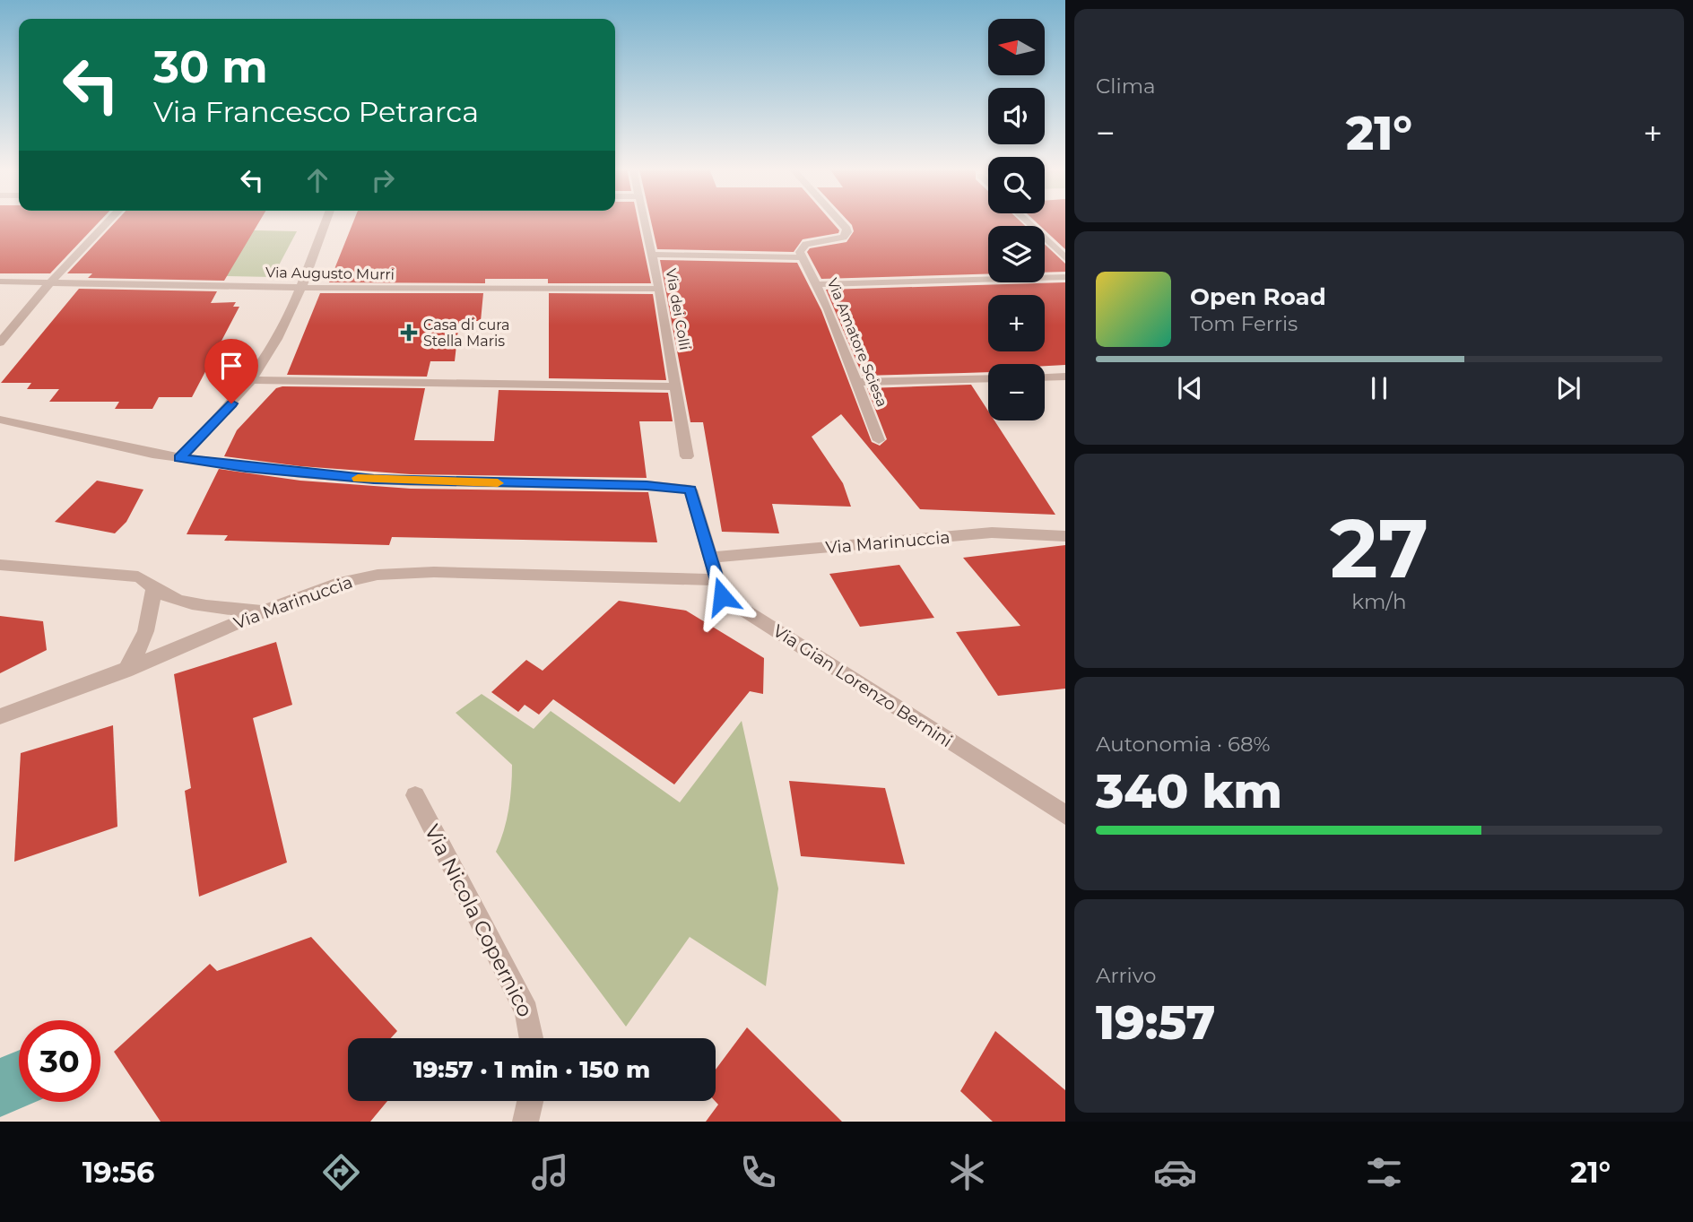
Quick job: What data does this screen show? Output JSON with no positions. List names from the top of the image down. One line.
{"streets":{"street":["Via Augusto Murri","Via dei Colli","Via Amatore Sciesa","Via Marinuccia","Via Gian Lorenzo Bernini","Via Nicola Copernico"]},"crossings":[["Via Augusto Murri","Via dei Colli"],["Via Marinuccia","Via Gian Lorenzo Bernini"]],"places":{"health":["Casa di cura Stella Maris"]},"north":"left","page":{"tile":["Clima",["27","km/h"],["Autonomia · 68%","340 km"],["Arrivo","19:57"]],"map_buttons":["+","−"],"turn":["30 m","Via Francesco Petrarca"],"heat":["−","21°","+"],"song":["Open Road","Tom Ferris"],"limit":"30","trip":"19:57 · 1 min · 150 m","tabs":["19:56","21°"]}}
